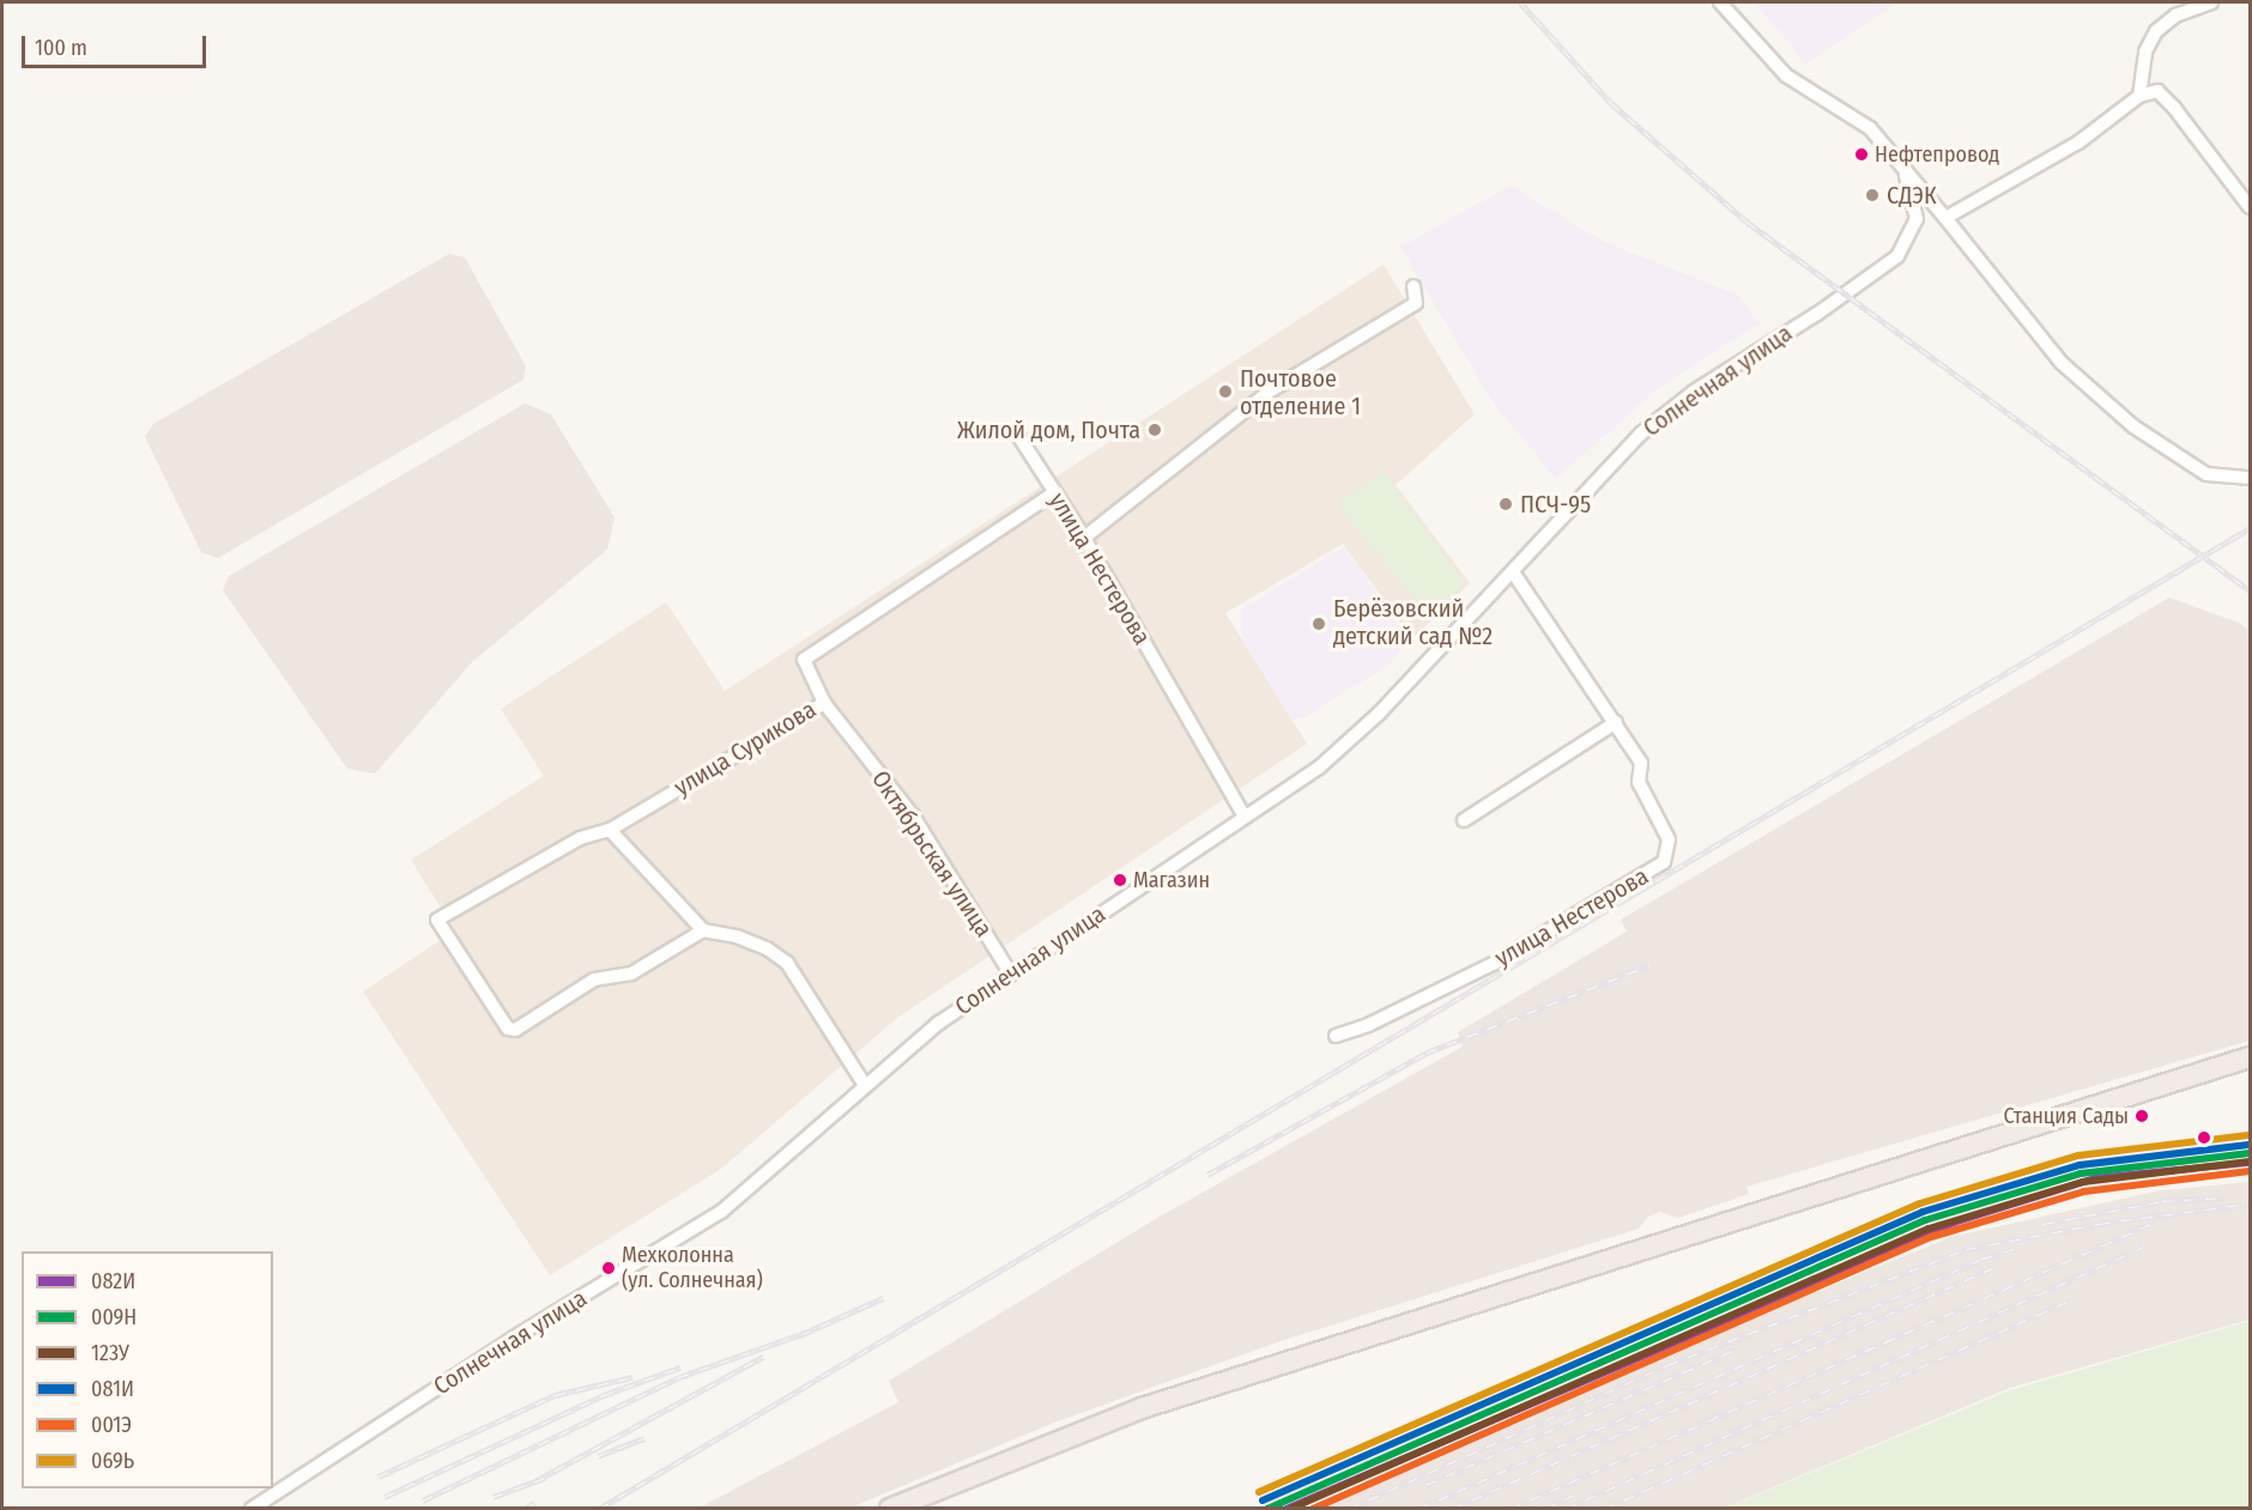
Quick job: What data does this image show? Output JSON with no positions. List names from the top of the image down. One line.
{"streets":{"street":["Солнечная улица","улица Нестерова","улица Сурикова","Октябрьская улица"]},"crossings":[["Солнечная улица","улица Нестерова"],["Солнечная улица","Октябрьская улица"],["улица Нестерова","улица Сурикова"],["улица Сурикова","Октябрьская улица"]],"places":["Нефтепровод","СДЭК","Почтовое отделение 1","Жилой дом, Почта","ПСЧ-95","Берёзовский детский сад №2","Магазин","Станция Сады","Мехколонна (ул. Солнечная)"],"lines":["transit line 069Ь","transit line 081И","transit line 009Н","transit line 123У","transit line 082И","transit line 001Э"],"legend":["082И","009Н","123У","081И","001Э","069Ь"],"scale_bar":"100 m"}
